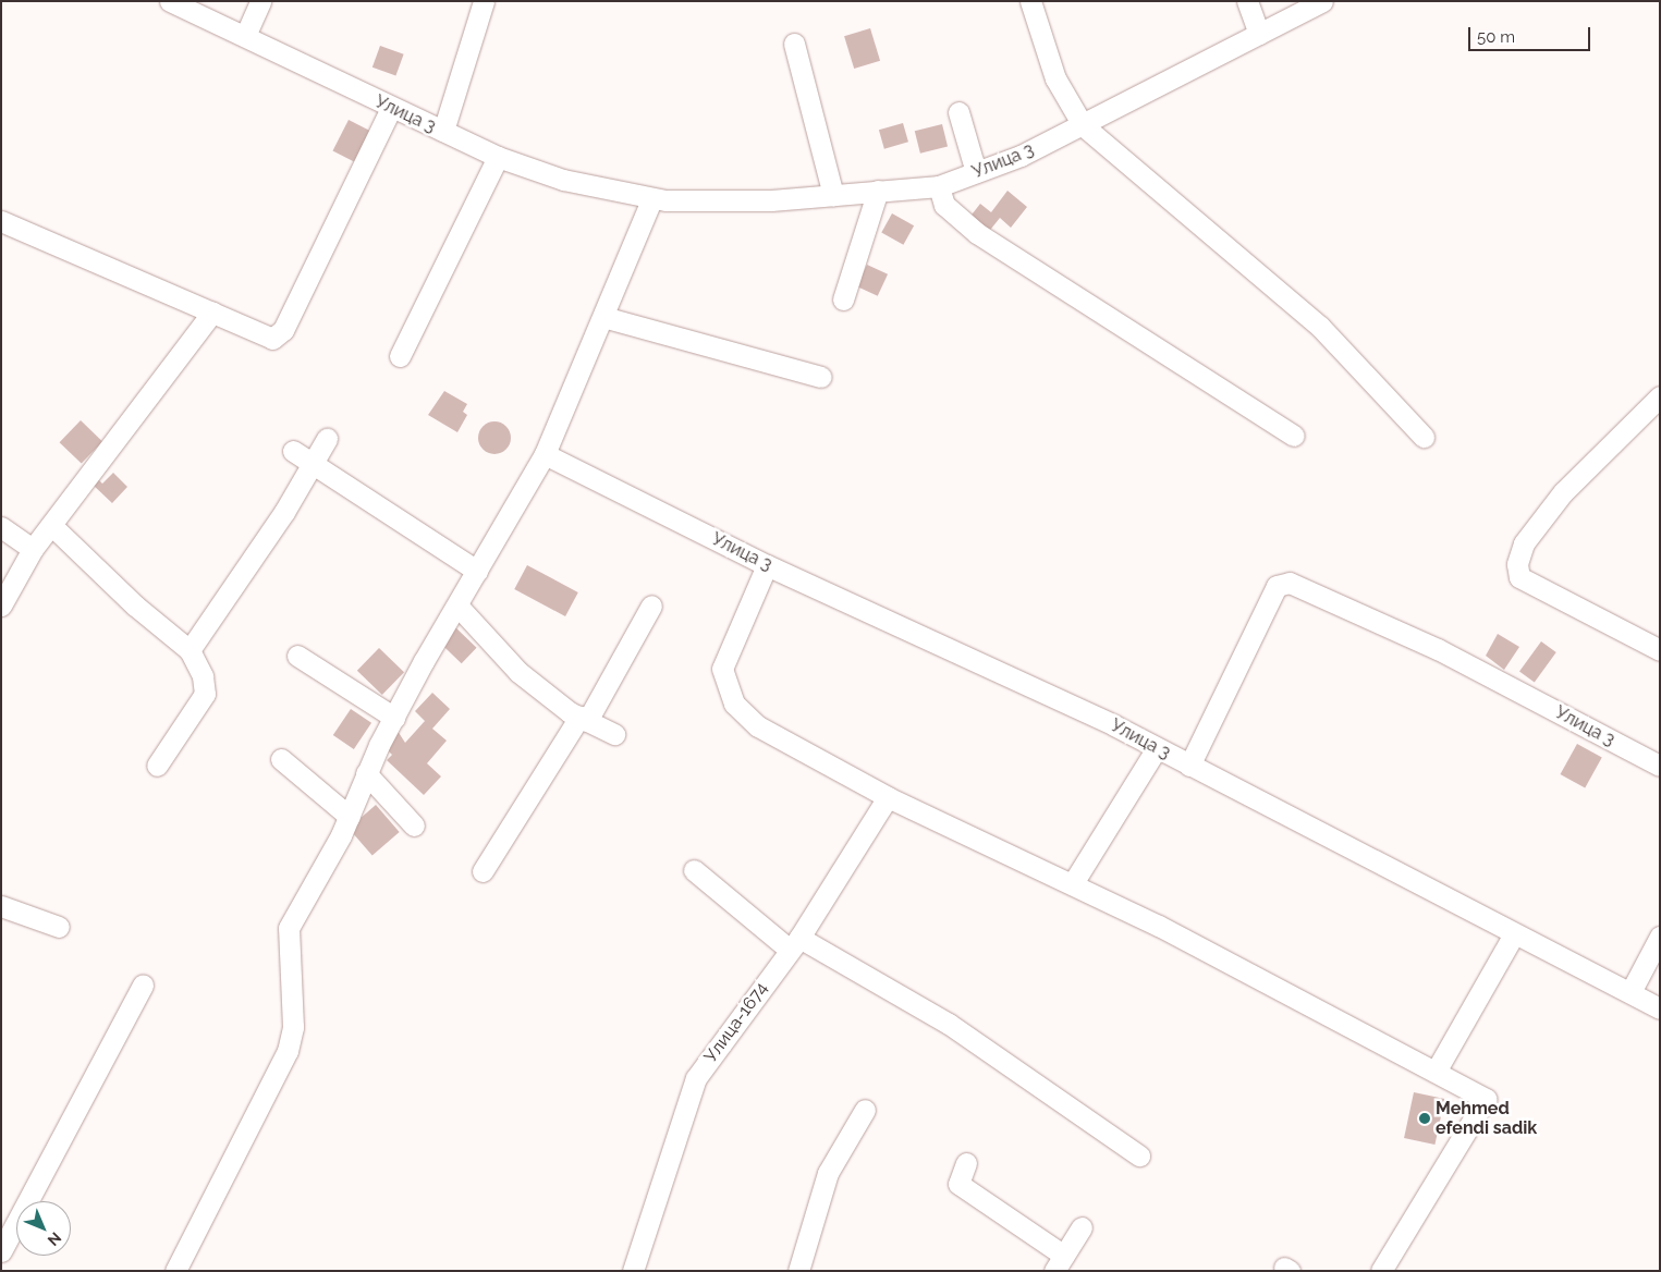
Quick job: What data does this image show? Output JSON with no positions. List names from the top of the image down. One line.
{"streets":{"street":["Улица 3","Улица-1674"]},"places":["Mehmed efendi sadik"],"scale_bar":"50 m","north":"bottom right"}
